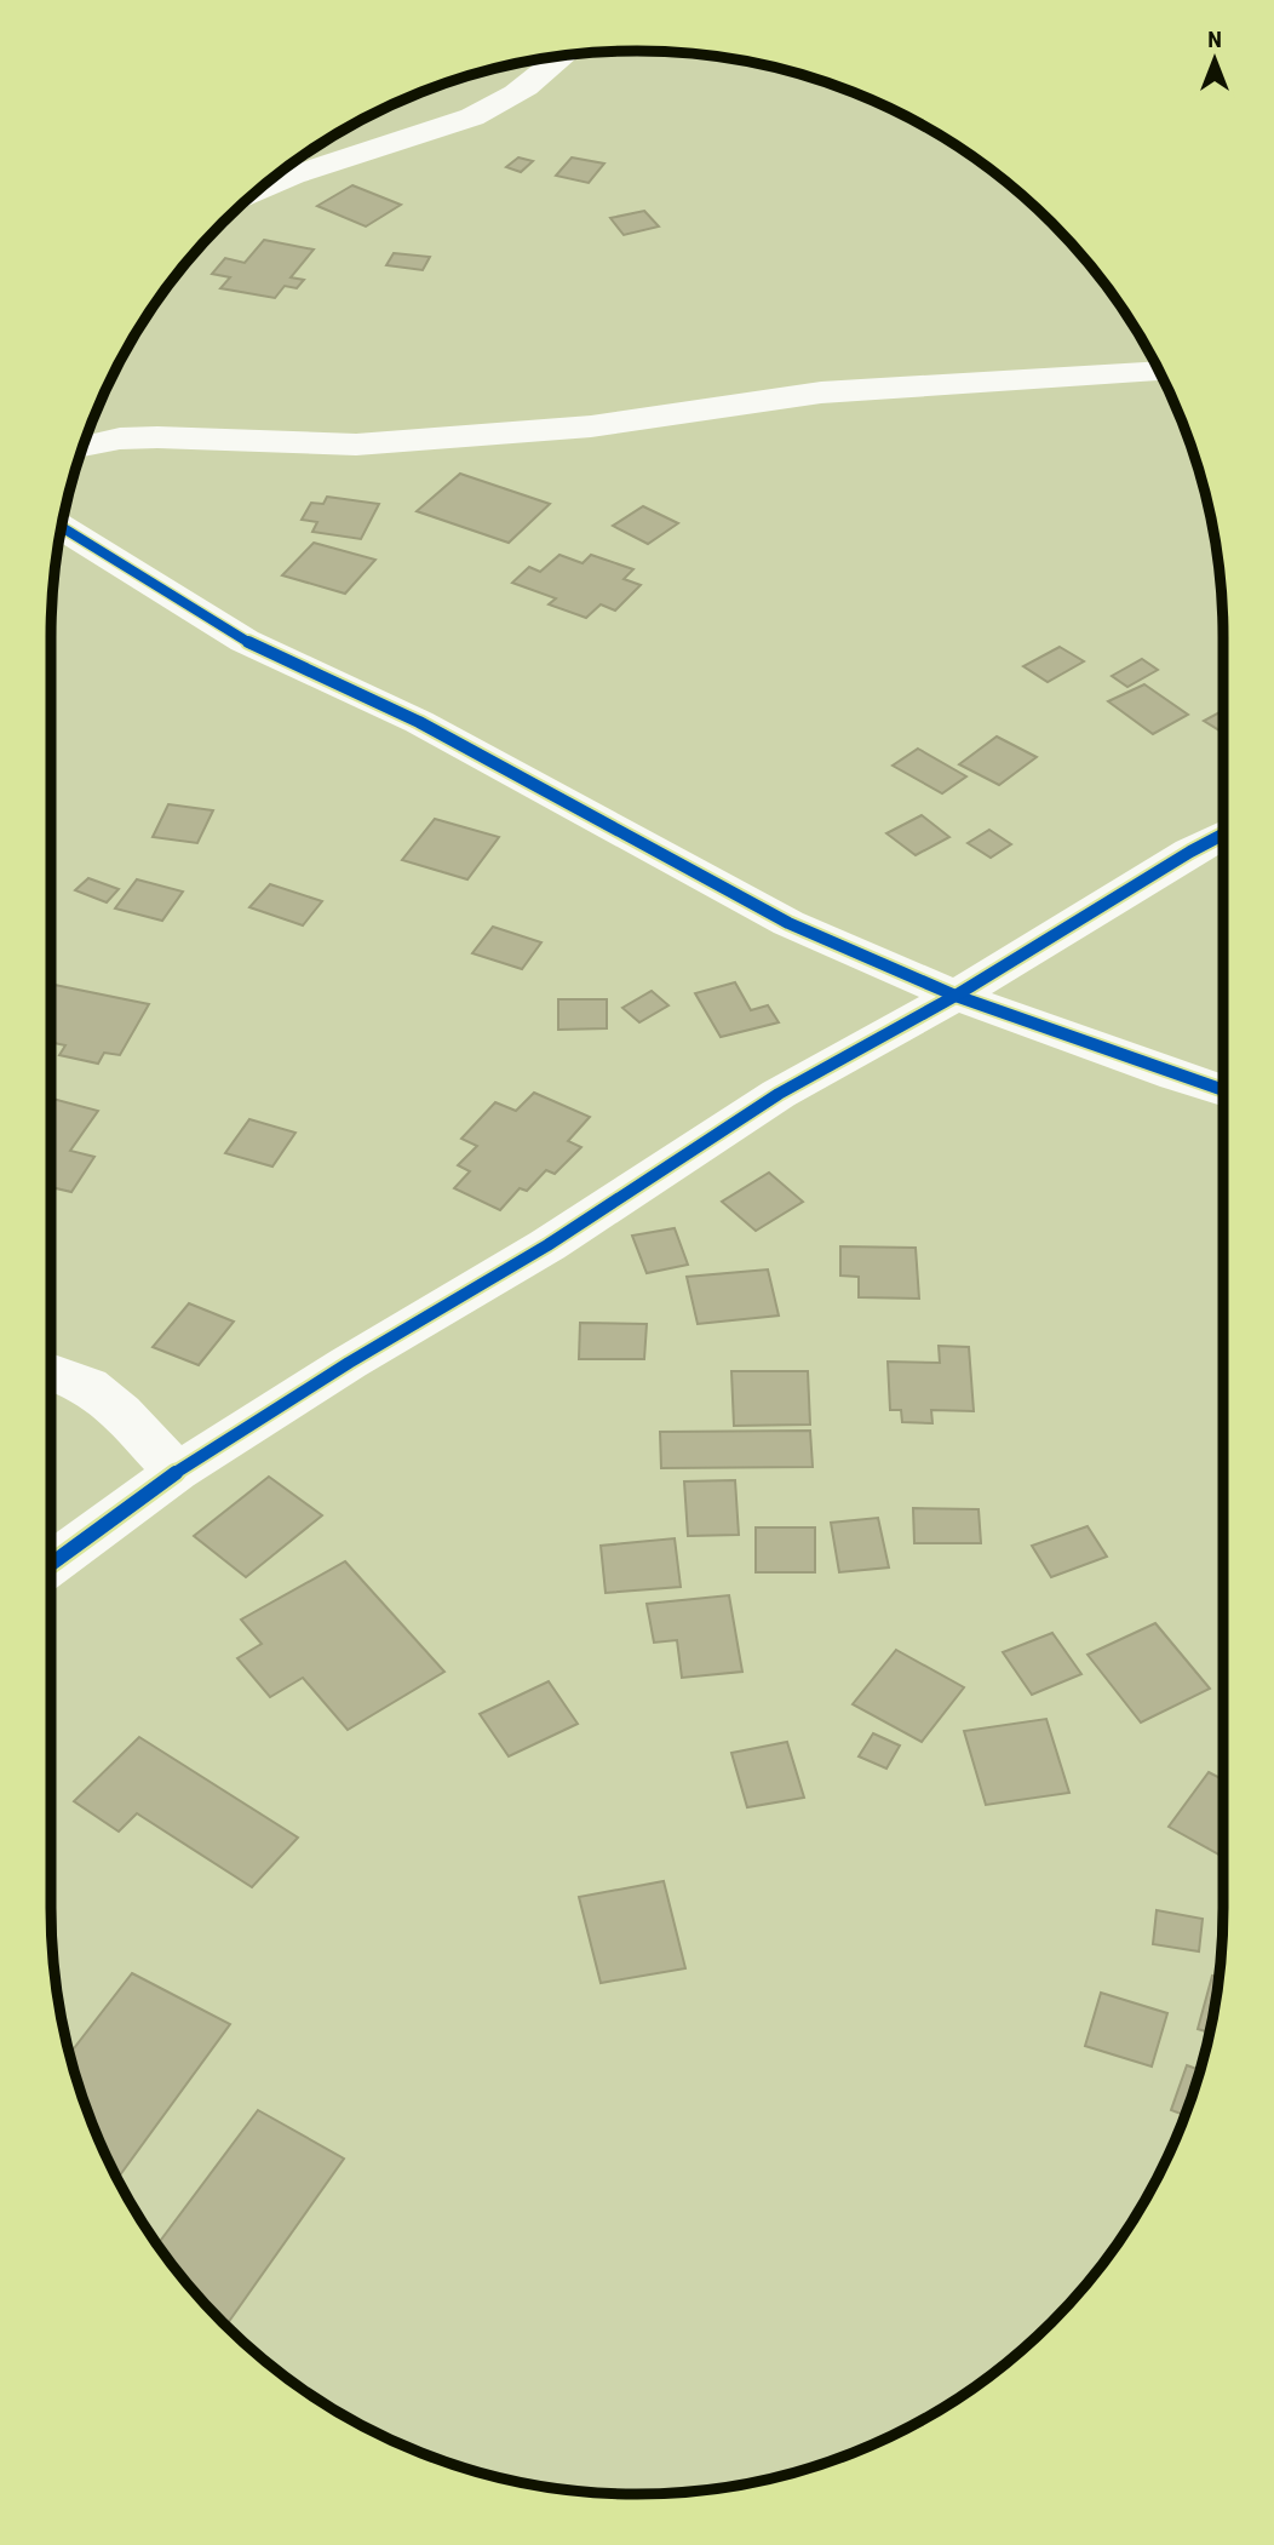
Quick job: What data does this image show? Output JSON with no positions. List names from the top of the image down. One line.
{"north":"top"}
